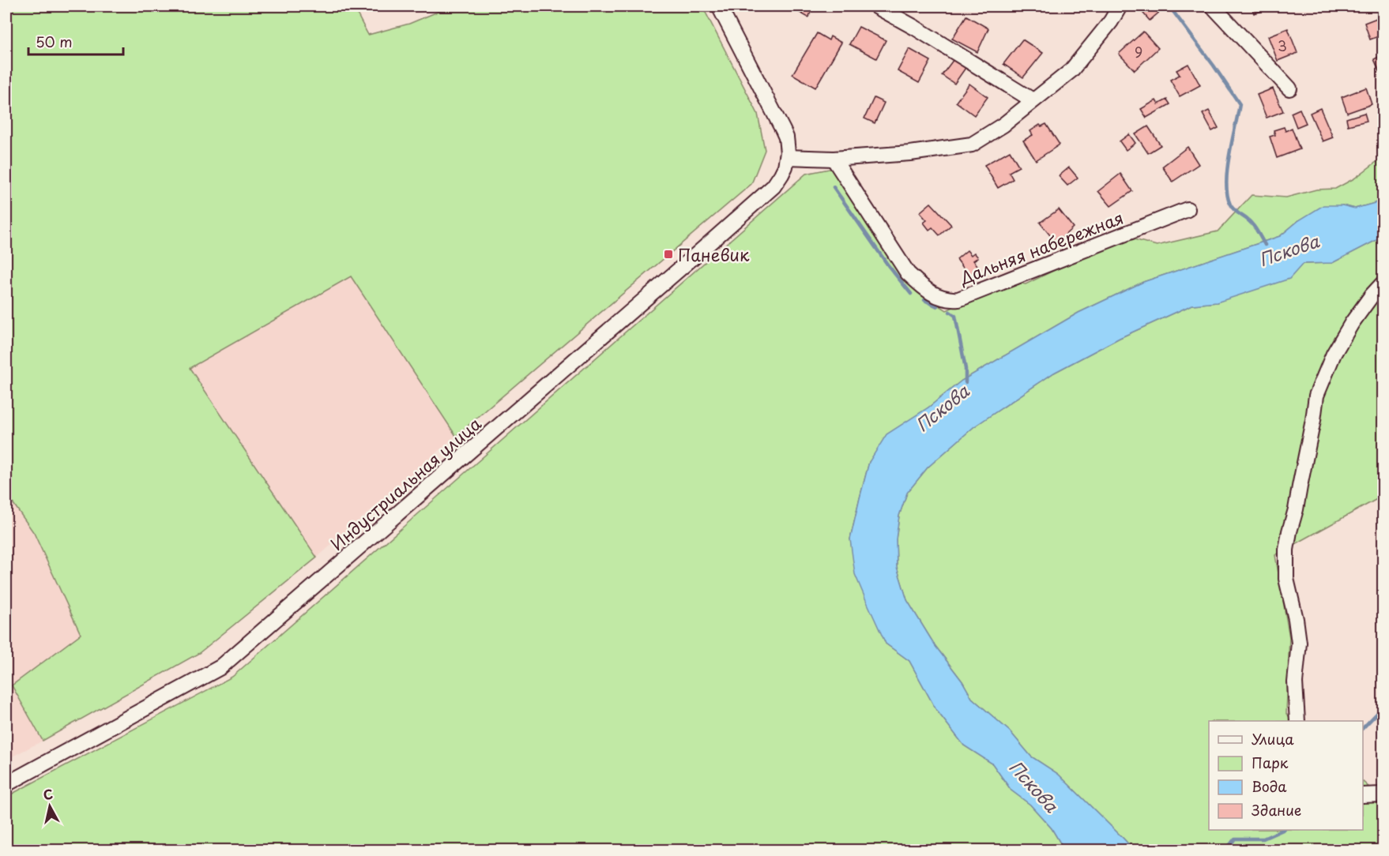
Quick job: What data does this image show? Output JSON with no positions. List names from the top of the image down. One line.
{"streets":{"street":["Дальняя набережная","Индустриальная улица"]},"water":["Пскова"],"places":{"transit":["Паневик"]},"house_numbers":["3","9"],"legend":["Улица","Парк","Вода","Здание"],"scale_bar":"50 m","north":"top"}
